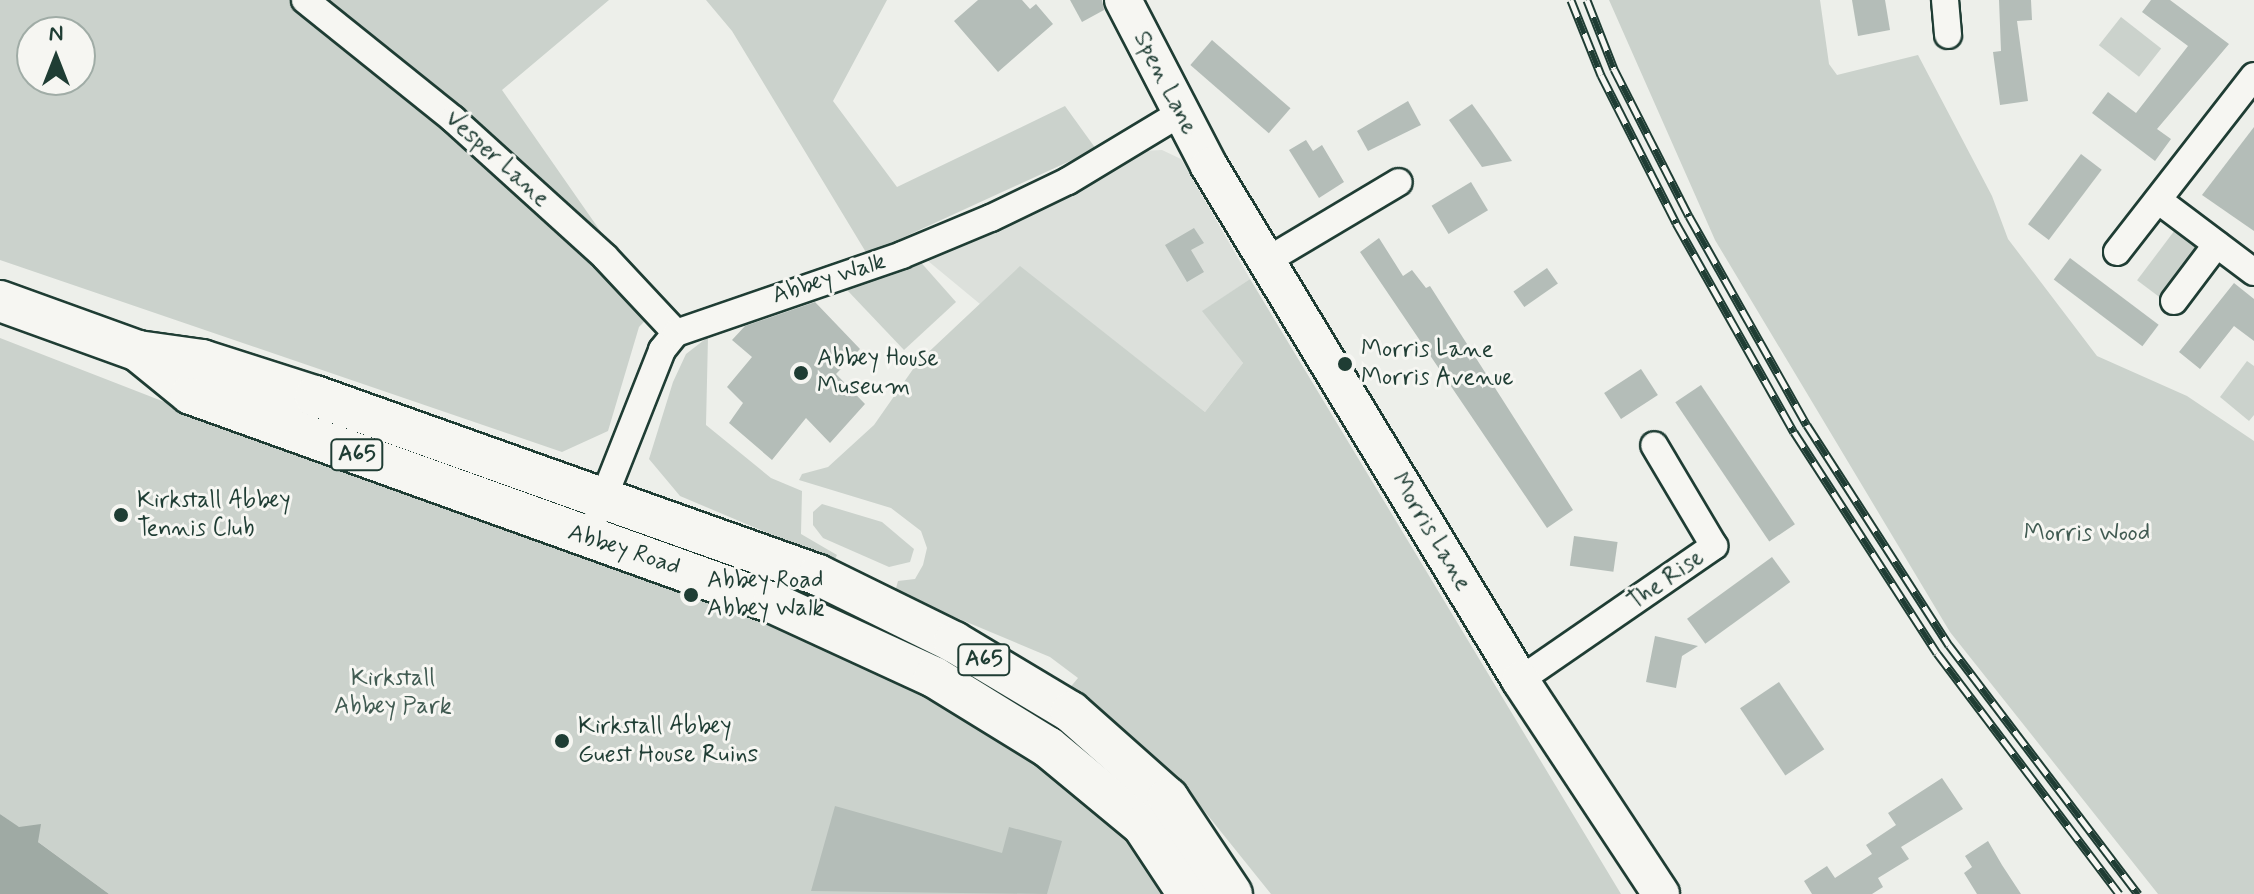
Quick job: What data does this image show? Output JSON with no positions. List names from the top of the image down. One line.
{"streets":{"main road":["A65","Abbey Road"],"street":["Spen Lane","Vesper Lane","Abbey Walk","Morris Lane","The Rise"]},"crossings":[["Spen Lane","Abbey Walk"],["Spen Lane","Morris Lane"],["Vesper Lane","Abbey Walk"],["A65","Abbey Road"],["Morris Lane","The Rise"]],"parks":["Morris Wood","Kirkstall Abbey Park"],"places":["Morris Lane Morris Avenue","Abbey House Museum","Kirkstall Abbey Tennis Club","Abbey Road Abbey Walk","Kirkstall Abbey Guest House Ruins"],"north":"top"}
